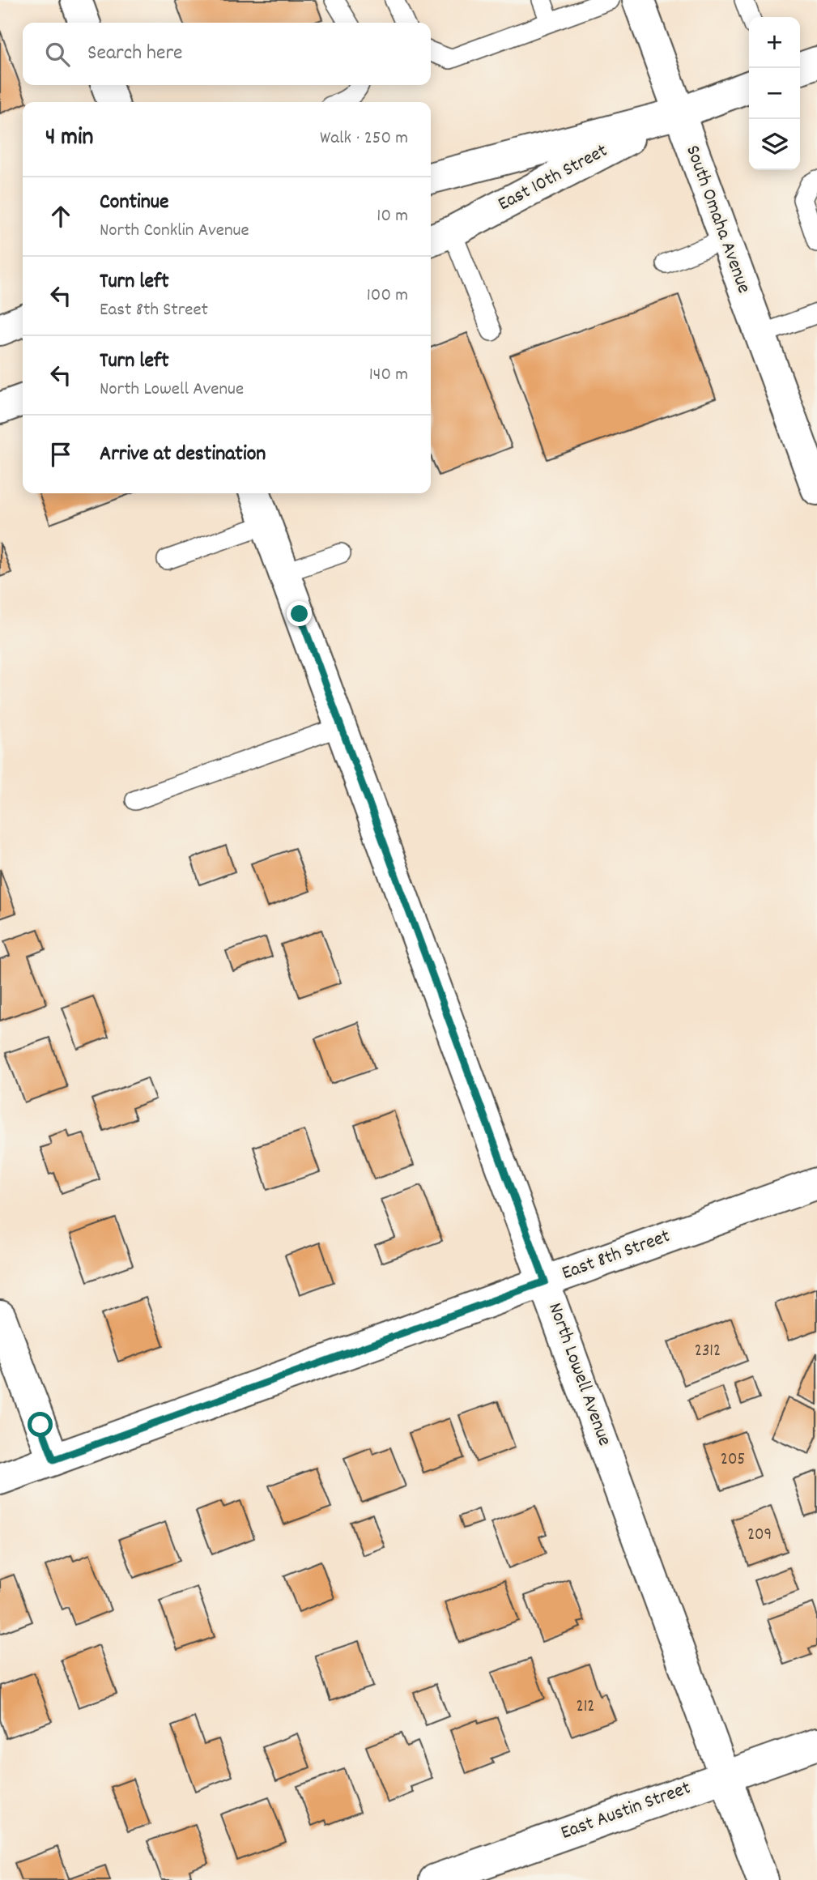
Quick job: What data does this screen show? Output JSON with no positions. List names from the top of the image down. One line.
{"streets":{"street":["East 10th Street","South Omaha Avenue","East 8th Street","North Lowell Avenue","East Austin Street"]},"crossings":[["East 10th Street","South Omaha Avenue"],["East 8th Street","North Lowell Avenue"],["North Lowell Avenue","East Austin Street"]],"house_numbers":["2312","205","209","212"],"page":{"map_buttons":["+","−"],"search":"Search here","heading":["4 min","Walk · 250 m"],"list":[["Continue","North Conklin Avenue","10 m"],["Turn left","East 8th Street","100 m"],["Turn left","North Lowell Avenue","140 m"],"Arrive at destination"]}}
